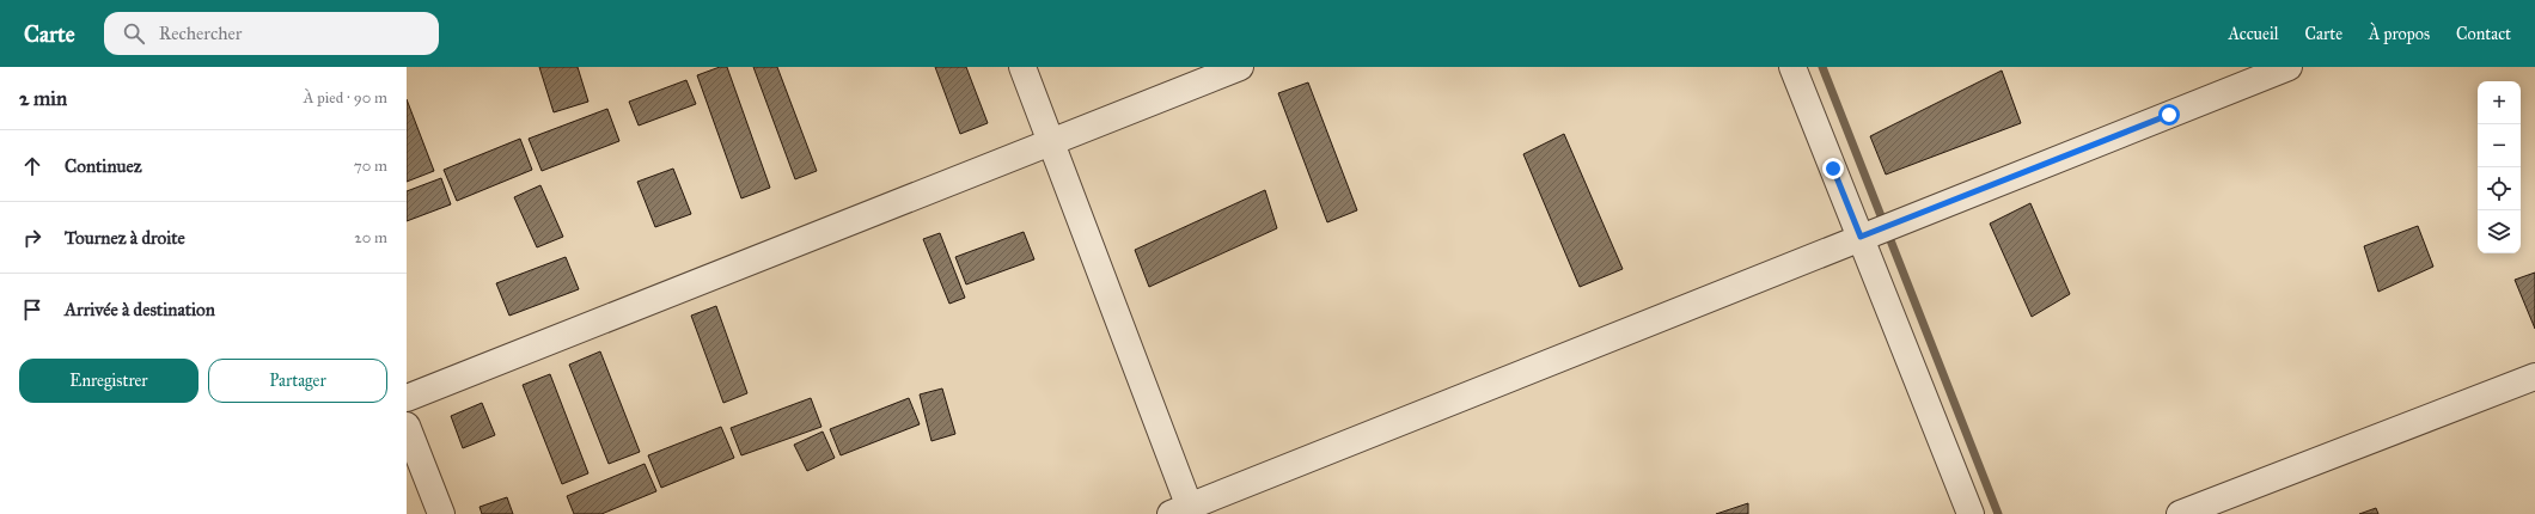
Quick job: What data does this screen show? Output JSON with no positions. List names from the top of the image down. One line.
{"page":{"header":"Carte","search":"Rechercher","nav":["Accueil","Carte","À propos","Contact"],"heading":["2 min","À pied · 90 m"],"map_buttons":["+","−"],"list":[["Continuez","70 m"],["Tournez à droite","20 m"],"Arrivée à destination"],"buttons":["Enregistrer","Partager"]}}
